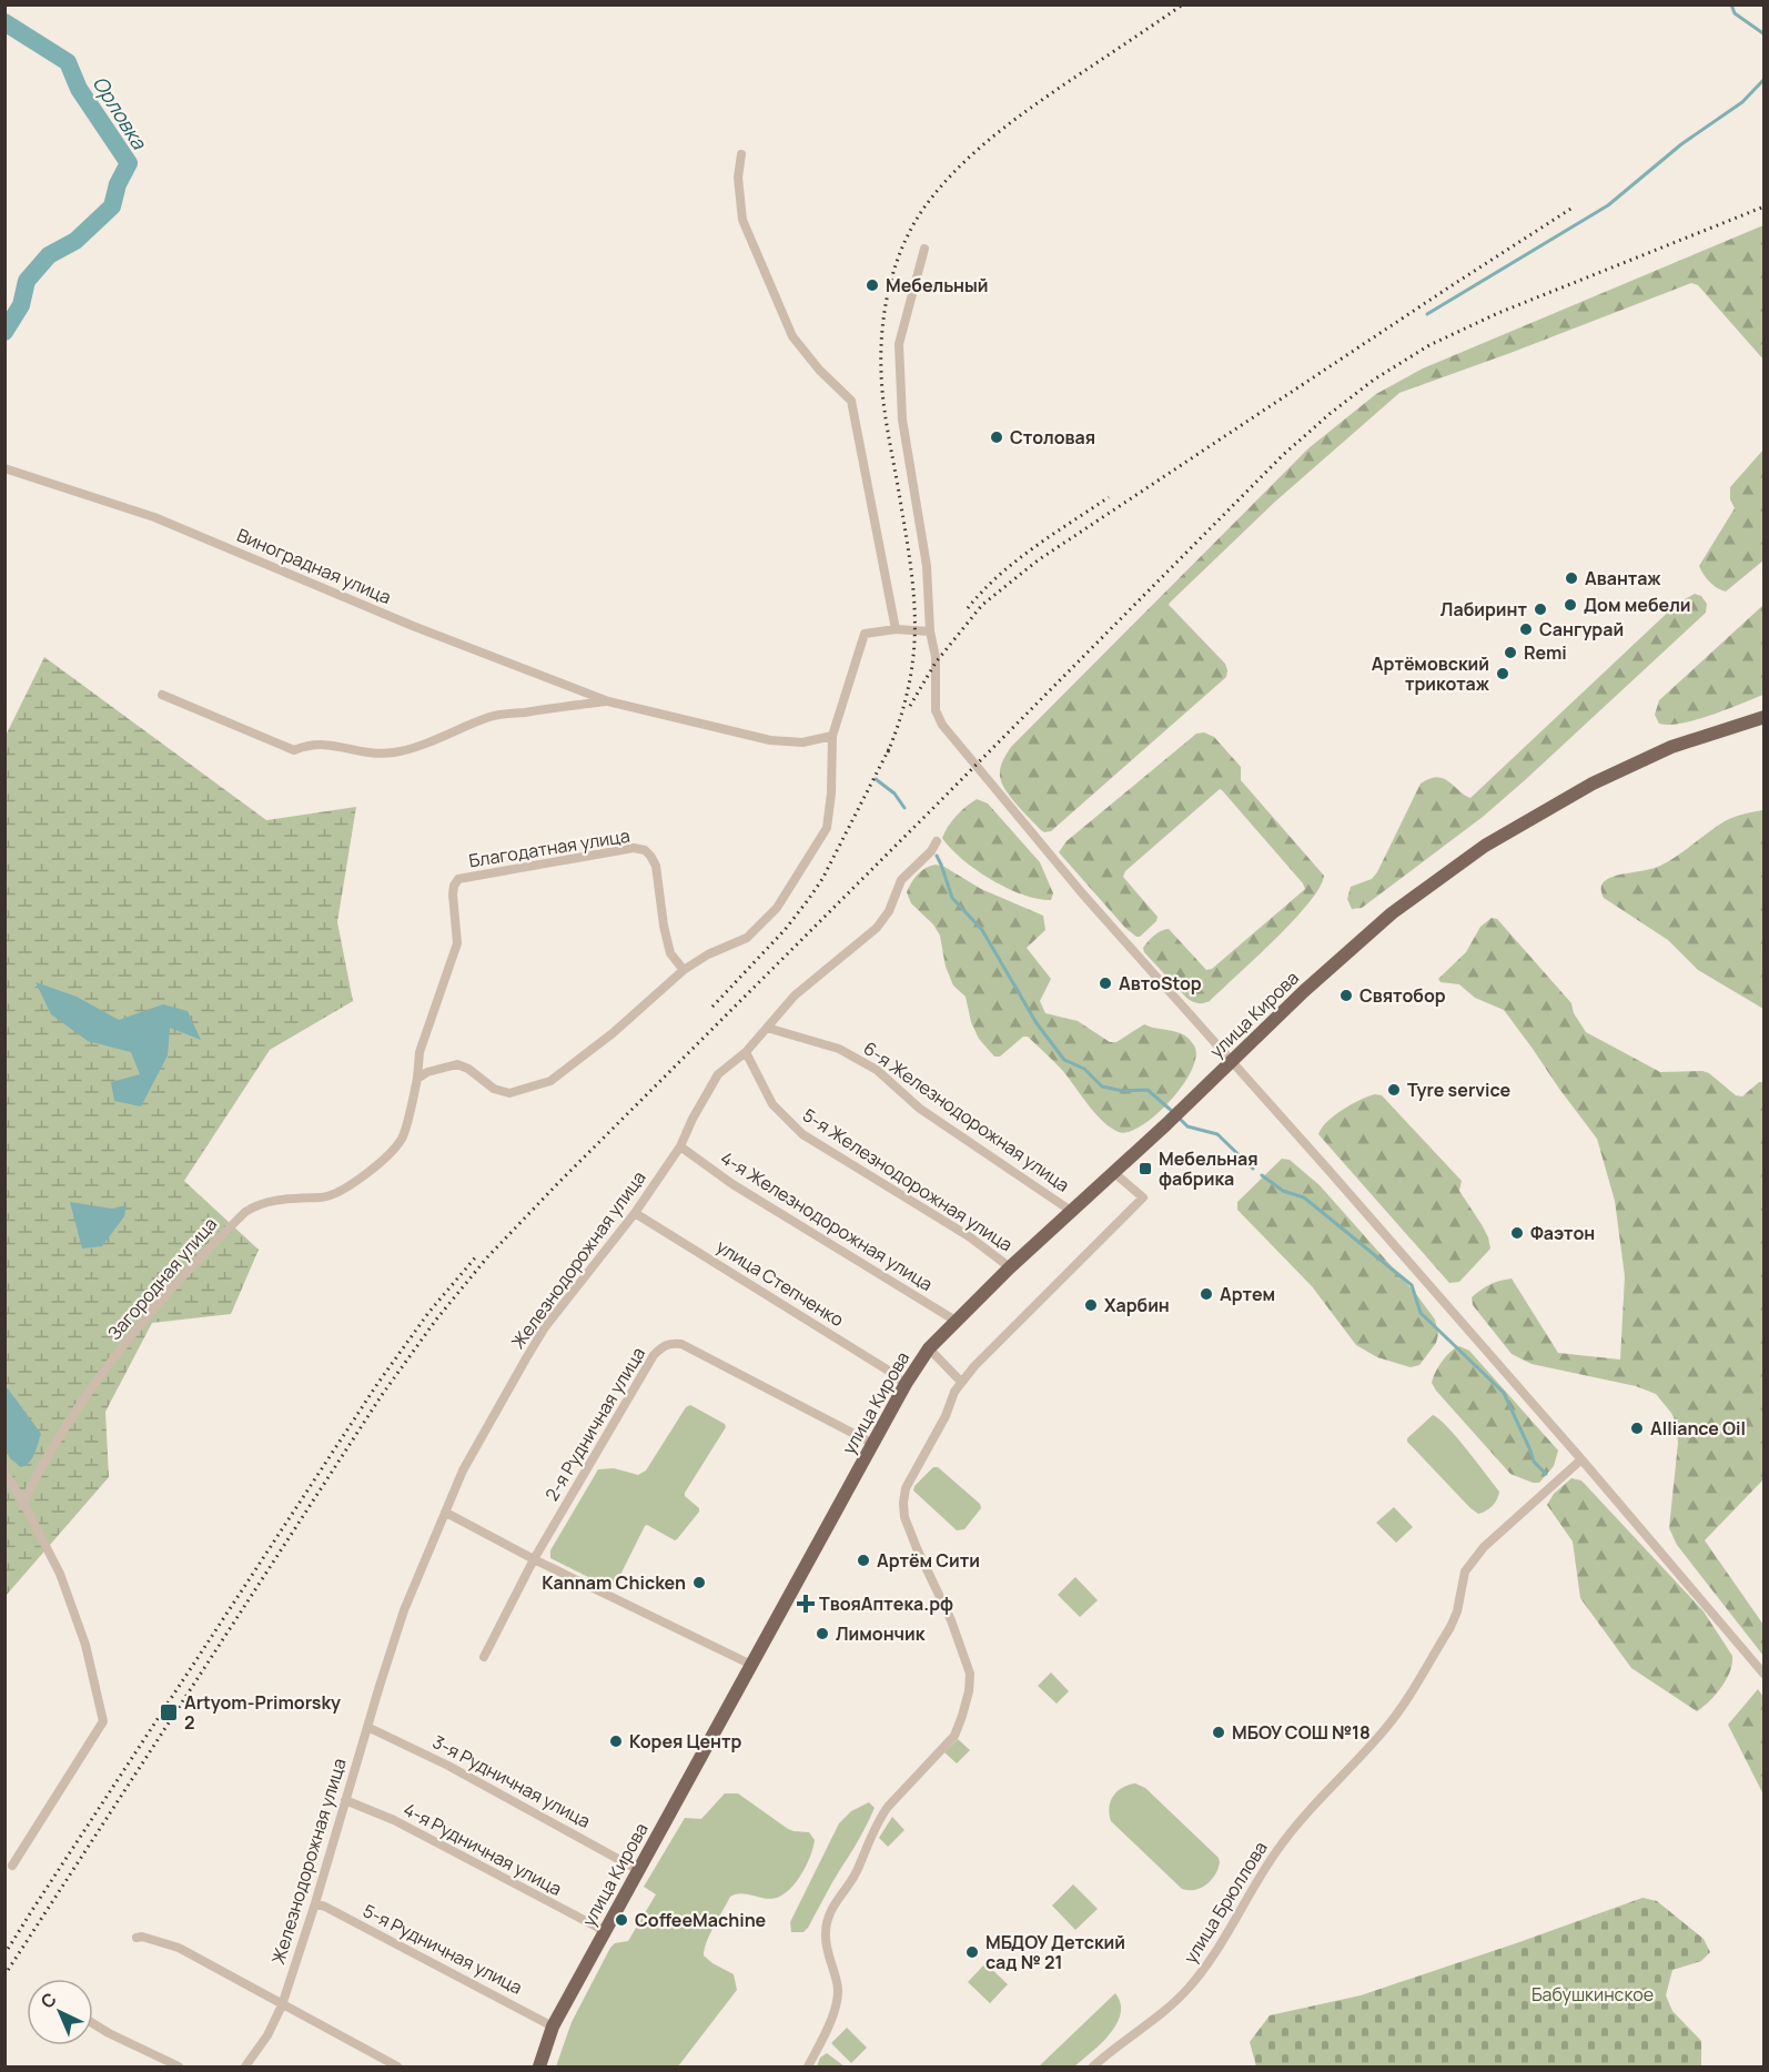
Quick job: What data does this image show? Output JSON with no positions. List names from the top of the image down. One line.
{"streets":{"main road":["улица Кирова"],"street":["Виноградная улица","Благодатная улица","6-я Железнодорожная улица","5-я Железнодорожная улица","4-я Железнодорожная улица","Железнодорожная улица","Загородная улица","улица Степченко","2-я Рудничная улица","3-я Рудничная улица","4-я Рудничная улица","улица Брюллова","5-я Рудничная улица"]},"crossings":[["Благодатная улица","Загородная улица"],["улица Кирова","6-я Железнодорожная улица"],["улица Кирова","5-я Железнодорожная улица"],["улица Кирова","4-я Железнодорожная улица"],["улица Кирова","улица Степченко"],["улица Кирова","2-я Рудничная улица"],["улица Кирова","3-я Рудничная улица"],["улица Кирова","4-я Рудничная улица"],["улица Кирова","5-я Рудничная улица"],["6-я Железнодорожная улица","Железнодорожная улица"],["5-я Железнодорожная улица","Железнодорожная улица"],["4-я Железнодорожная улица","Железнодорожная улица"],["Железнодорожная улица","улица Степченко"],["Железнодорожная улица","3-я Рудничная улица"],["Железнодорожная улица","4-я Рудничная улица"],["Железнодорожная улица","5-я Рудничная улица"]],"water":["Орловка"],"parks":["Бабушкинское"],"places":{"other":["Мебельный","Столовая","Авантаж","Дом мебели","Лабиринт","Сангурай","Remi","Артёмовский трикотаж","АвтоStop","Святобор","Tyre service","Фаэтон","Артем","Харбин","Alliance Oil","Артём Сити","Kannam Chicken","Лимончик","МБОУ СОШ №18","Корея Центр","CoffeeMachine","МБДОУ Детский сад № 21"],"transit":["Мебельная фабрика","Artyom-Primorsky 2"],"health":["ТвояАптека.рф"]},"north":"top left"}
